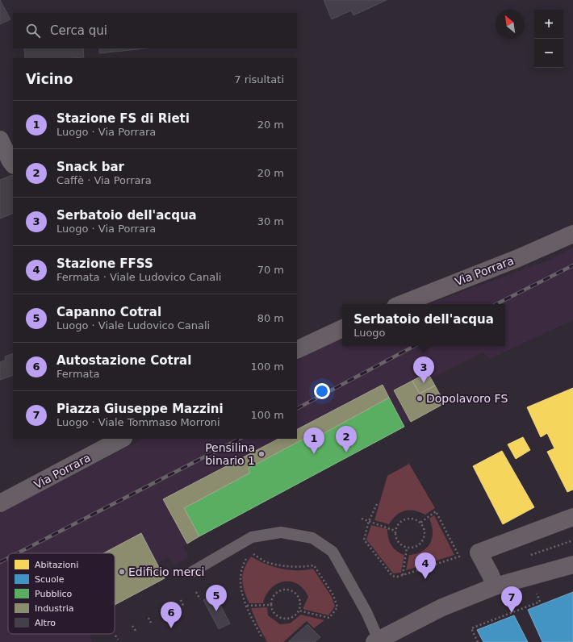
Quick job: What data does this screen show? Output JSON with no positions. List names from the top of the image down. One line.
{"streets":{"street":["Via Porrara"]},"places":["Dopolavoro FS","Pensilina binario 1","Edificio merci"],"legend":["Abitazioni","Scuole","Pubblico","Industria","Altro"],"north":"top left","page":{"map_buttons":["+","−"],"search":"Cerca qui","heading":["Vicino","7 risultati"],"list":[{"mark":"1","name":"Stazione FS di Rieti","note":"Luogo · Via Porrara","value":"20 m"},{"mark":"2","name":"Snack bar","note":"Caffè · Via Porrara","value":"20 m"},{"mark":"3","name":"Serbatoio dell'acqua","note":"Luogo · Via Porrara","value":"30 m"},{"mark":"4","name":"Stazione FFSS","note":"Fermata · Viale Ludovico Canali","value":"70 m"},{"mark":"5","name":"Capanno Cotral","note":"Luogo · Viale Ludovico Canali","value":"80 m"},{"mark":"6","name":"Autostazione Cotral","note":"Fermata","value":"100 m"},{"mark":"7","name":"Piazza Giuseppe Mazzini","note":"Luogo · Viale Tommaso Morroni","value":"100 m"}],"popup":["Serbatoio dell'acqua","Luogo"],"pins":["3","2","1","4","5","7","6"]}}
